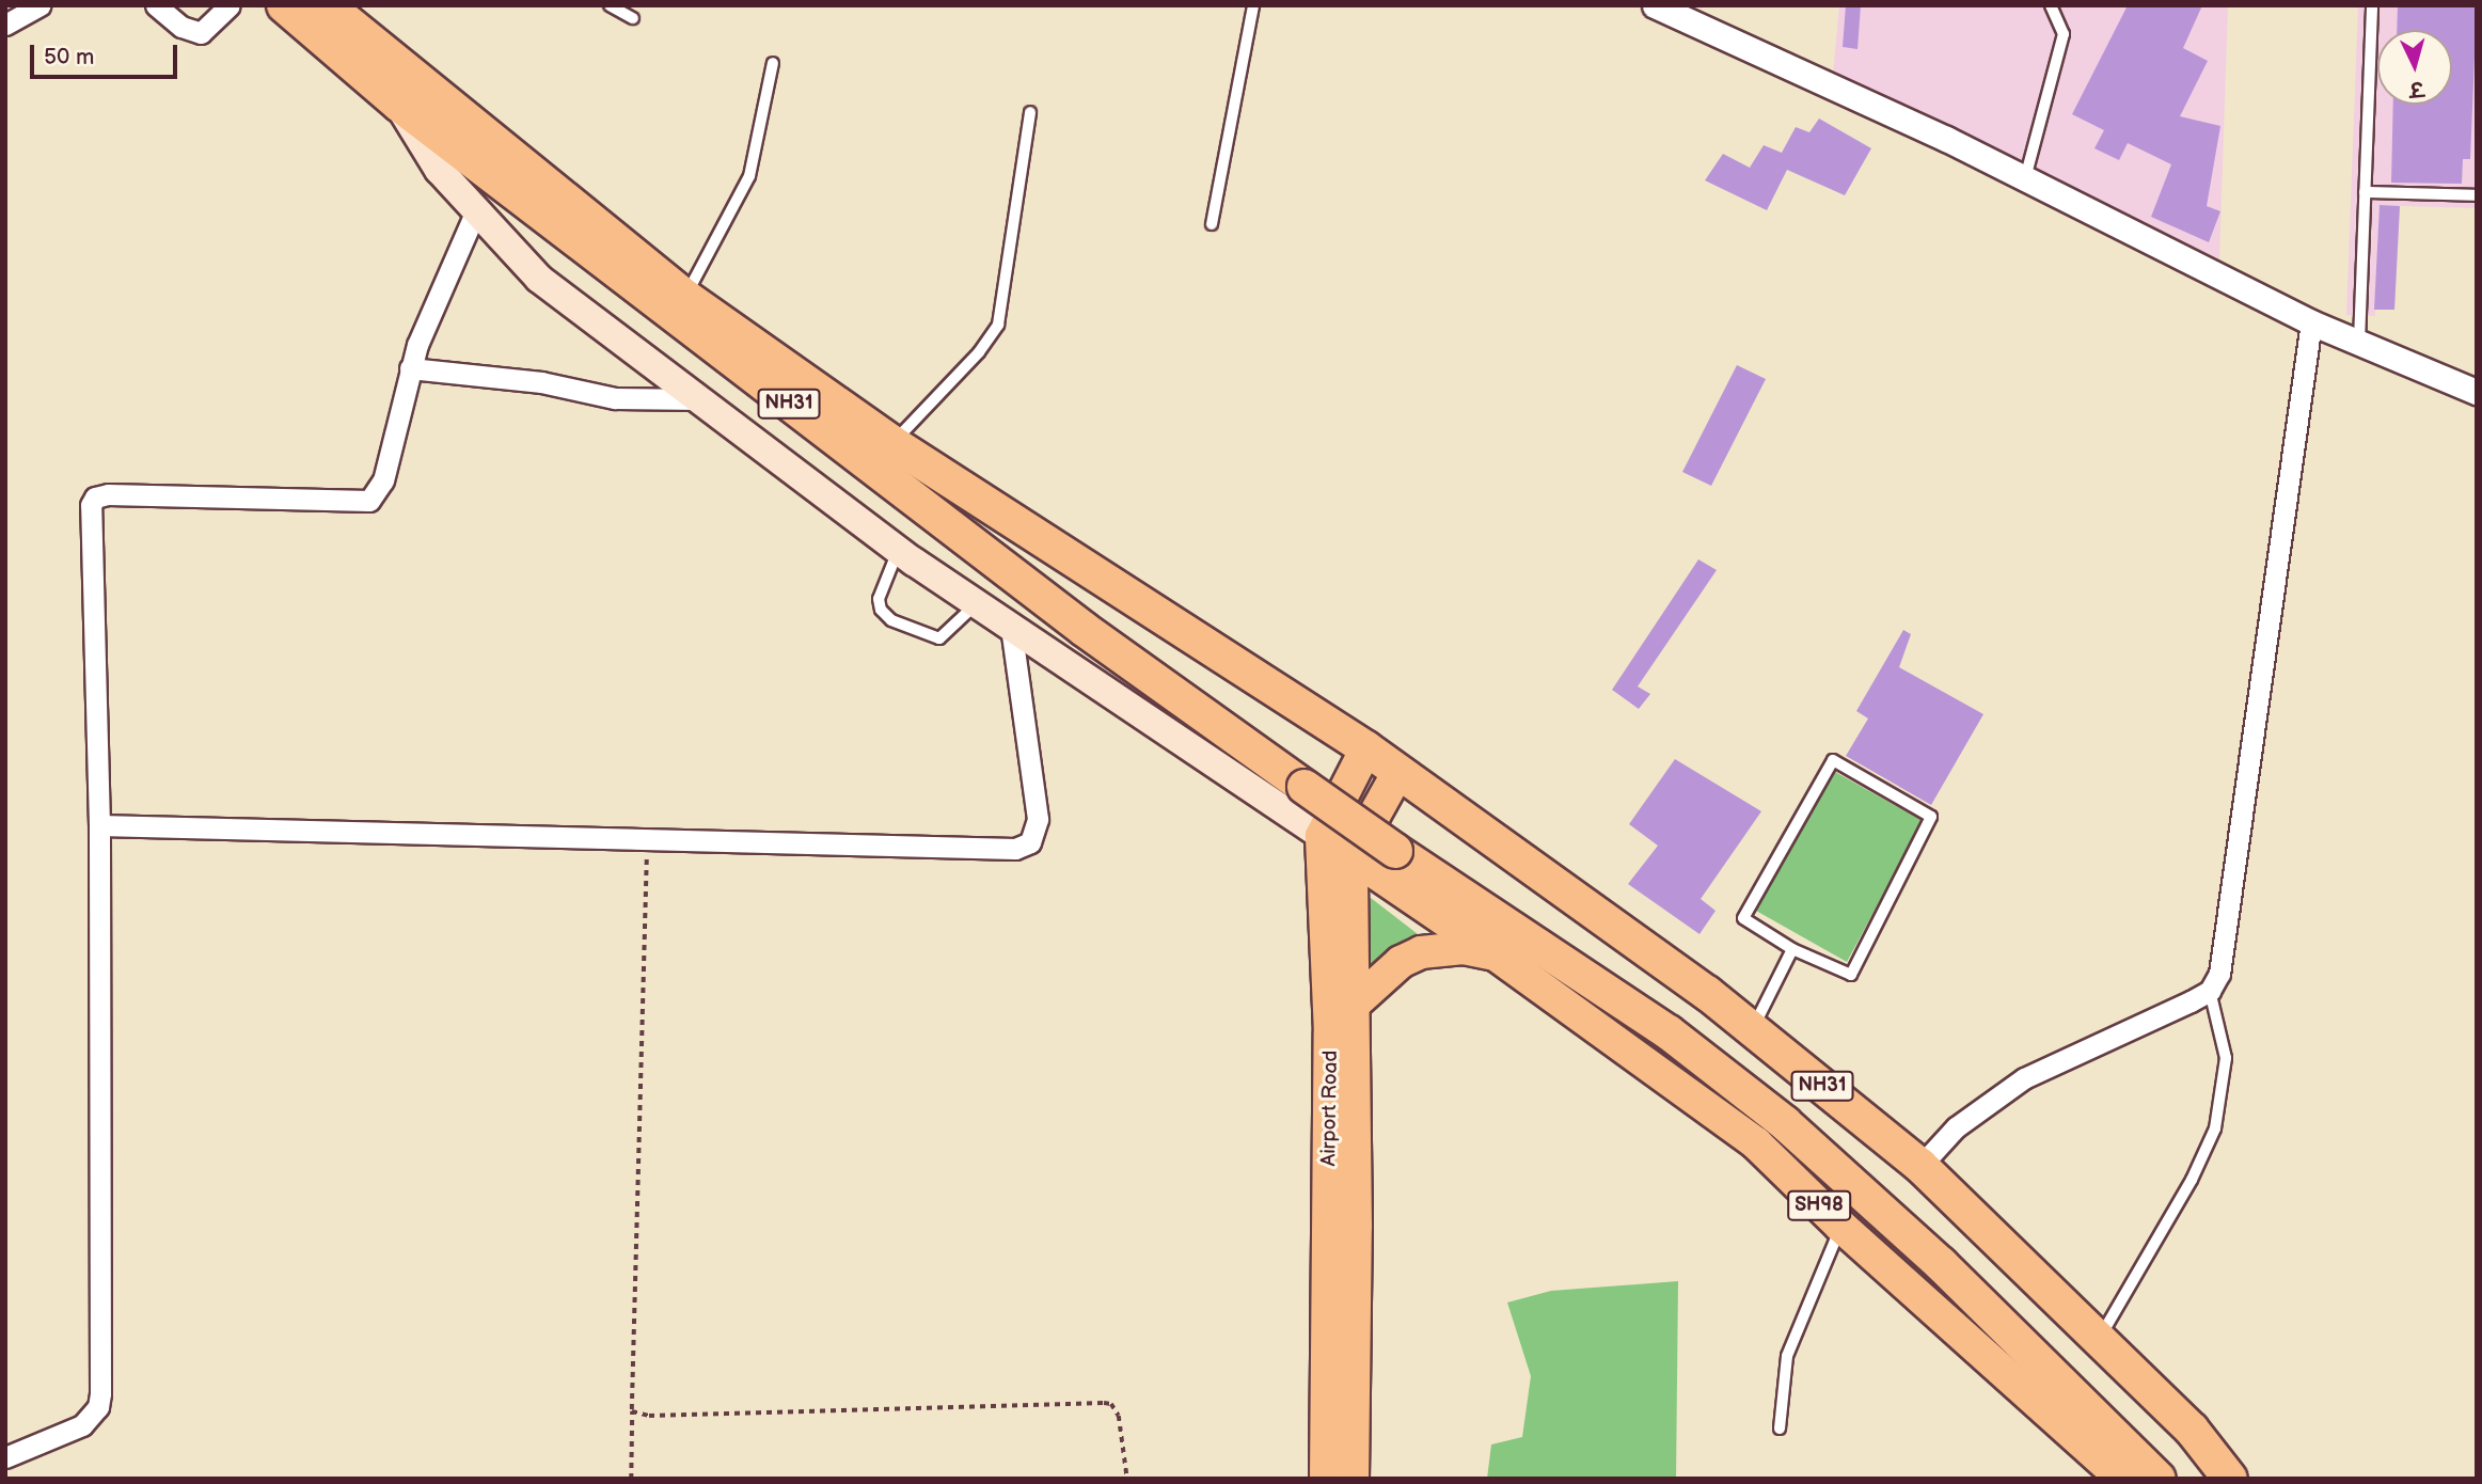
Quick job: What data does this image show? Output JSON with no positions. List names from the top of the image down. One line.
{"streets":{"highway":["NH31"],"main road":["Airport Road","SH98"]},"crossings":[["NH31","Airport Road"],["Airport Road","SH98"]],"scale_bar":"50 m","north":"bottom"}
